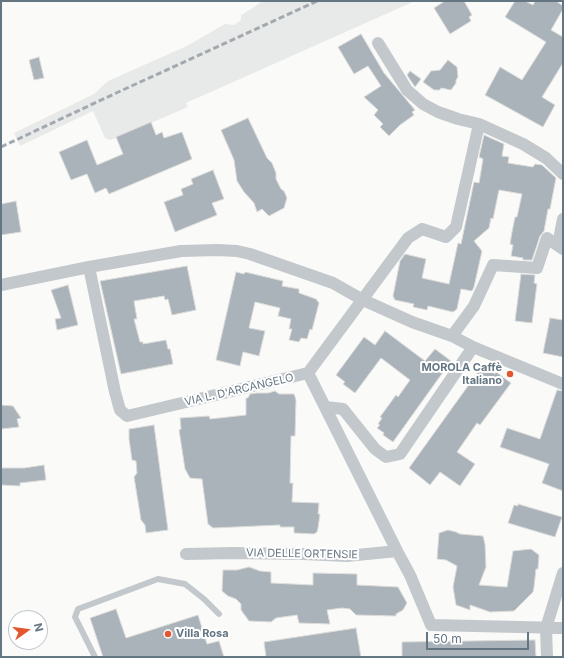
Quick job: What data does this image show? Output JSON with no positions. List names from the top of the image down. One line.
{"streets":{"street":["VIA L. D'ARCANGELO","VIA DELLE ORTENSIE"]},"crossings":[["VIA L. D'ARCANGELO","VIA DELLE ORTENSIE"]],"places":["MOROLA Caffè Italiano","Villa Rosa"],"scale_bar":"50 m","north":"right"}
